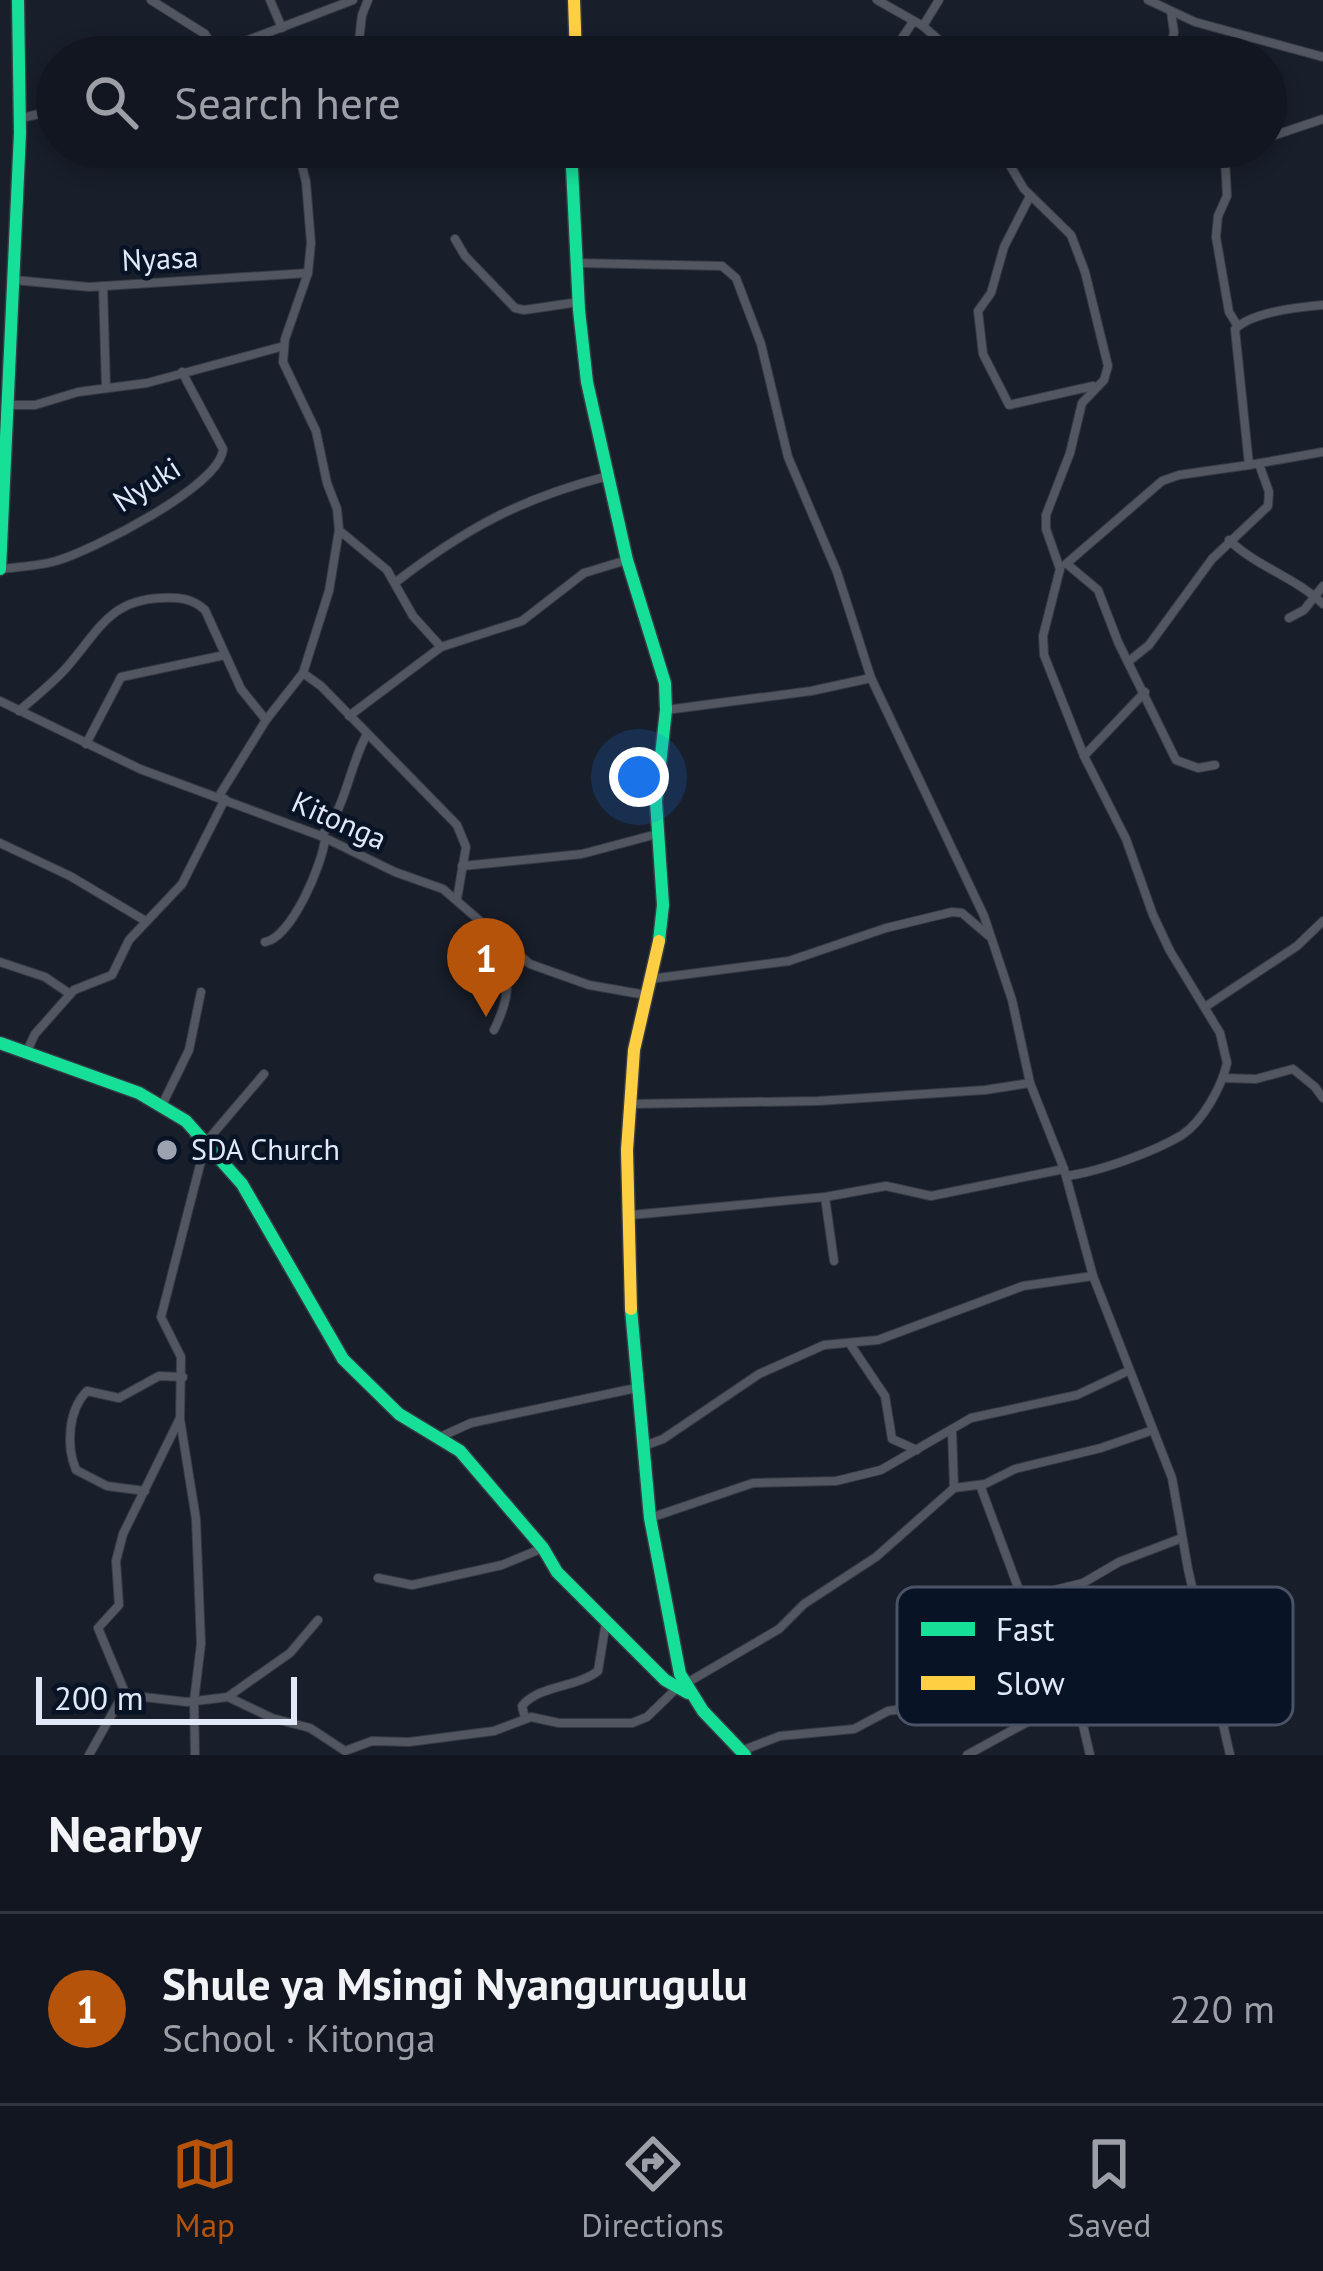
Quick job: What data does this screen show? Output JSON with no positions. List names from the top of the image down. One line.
{"streets":{"street":["Nyasa","Nyuki","Kitonga"]},"places":["SDA Church"],"legend":["Fast","Slow"],"scale_bar":"200 m","page":{"search":"Search here","pins":"1","scale":"200 m","heading":"Nearby","list":[{"mark":"1","name":"Shule ya Msingi Nyangurugulu","note":"School · Kitonga","value":"220 m"}],"nav":["Map","Directions","Saved"]}}
